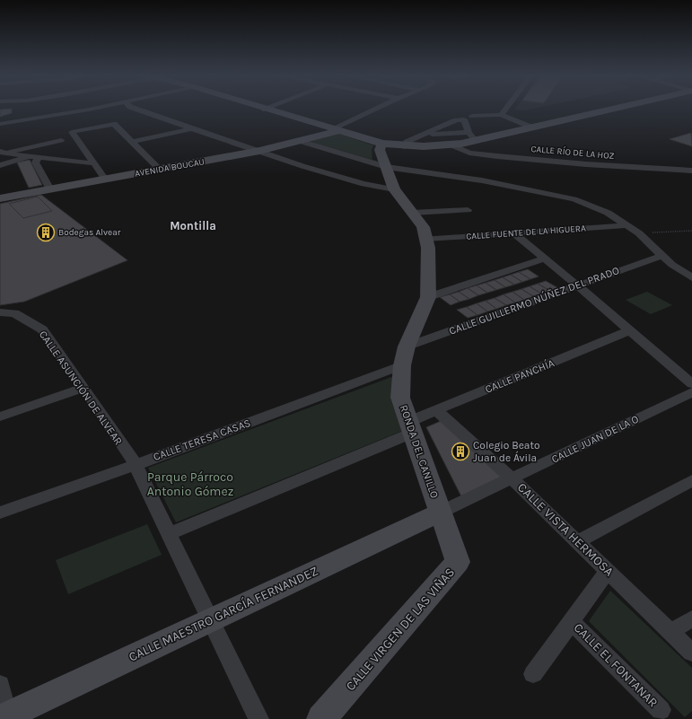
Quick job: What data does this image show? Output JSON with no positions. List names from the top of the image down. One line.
{"streets":{"street":["CALLE RÍO DE LA HOZ","AVENIDA BOUCAU","CALLE FUENTE DE LA HIGUERA","CALLE GUILLERMO NÚÑEZ DEL PRADO","CALLE PANCHÍA","CALLE ASUNCIÓN DE ALVEAR","CALLE JUAN DE LA O","CALLE TERESA CASAS","RONDA DEL CANILLO","CALLE VISTA HERMOSA","CALLE MAESTRO GARCÍA FERNANDEZ","CALLE VIRGEN DE LAS VIÑAS","CALLE EL FONTANAR"]},"crossings":[["CALLE FUENTE DE LA HIGUERA","RONDA DEL CANILLO"],["CALLE GUILLERMO NÚÑEZ DEL PRADO","RONDA DEL CANILLO"],["CALLE PANCHÍA","CALLE ASUNCIÓN DE ALVEAR"],["CALLE PANCHÍA","RONDA DEL CANILLO"],["CALLE PANCHÍA","CALLE VISTA HERMOSA"],["CALLE ASUNCIÓN DE ALVEAR","CALLE TERESA CASAS"],["CALLE ASUNCIÓN DE ALVEAR","CALLE MAESTRO GARCÍA FERNANDEZ"],["CALLE JUAN DE LA O","RONDA DEL CANILLO"],["CALLE JUAN DE LA O","CALLE VISTA HERMOSA"],["CALLE JUAN DE LA O","CALLE MAESTRO GARCÍA FERNANDEZ"],["CALLE JUAN DE LA O","CALLE VIRGEN DE LAS VIÑAS"],["CALLE TERESA CASAS","RONDA DEL CANILLO"],["RONDA DEL CANILLO","CALLE MAESTRO GARCÍA FERNANDEZ"],["RONDA DEL CANILLO","CALLE VIRGEN DE LAS VIÑAS"],["CALLE MAESTRO GARCÍA FERNANDEZ","CALLE VIRGEN DE LAS VIÑAS"]],"districts":["Montilla"],"parks":["Parque Párroco Antonio Gómez"],"places":{"building":["Bodegas Alvear","Colegio Beato Juan de Ávila"]}}
